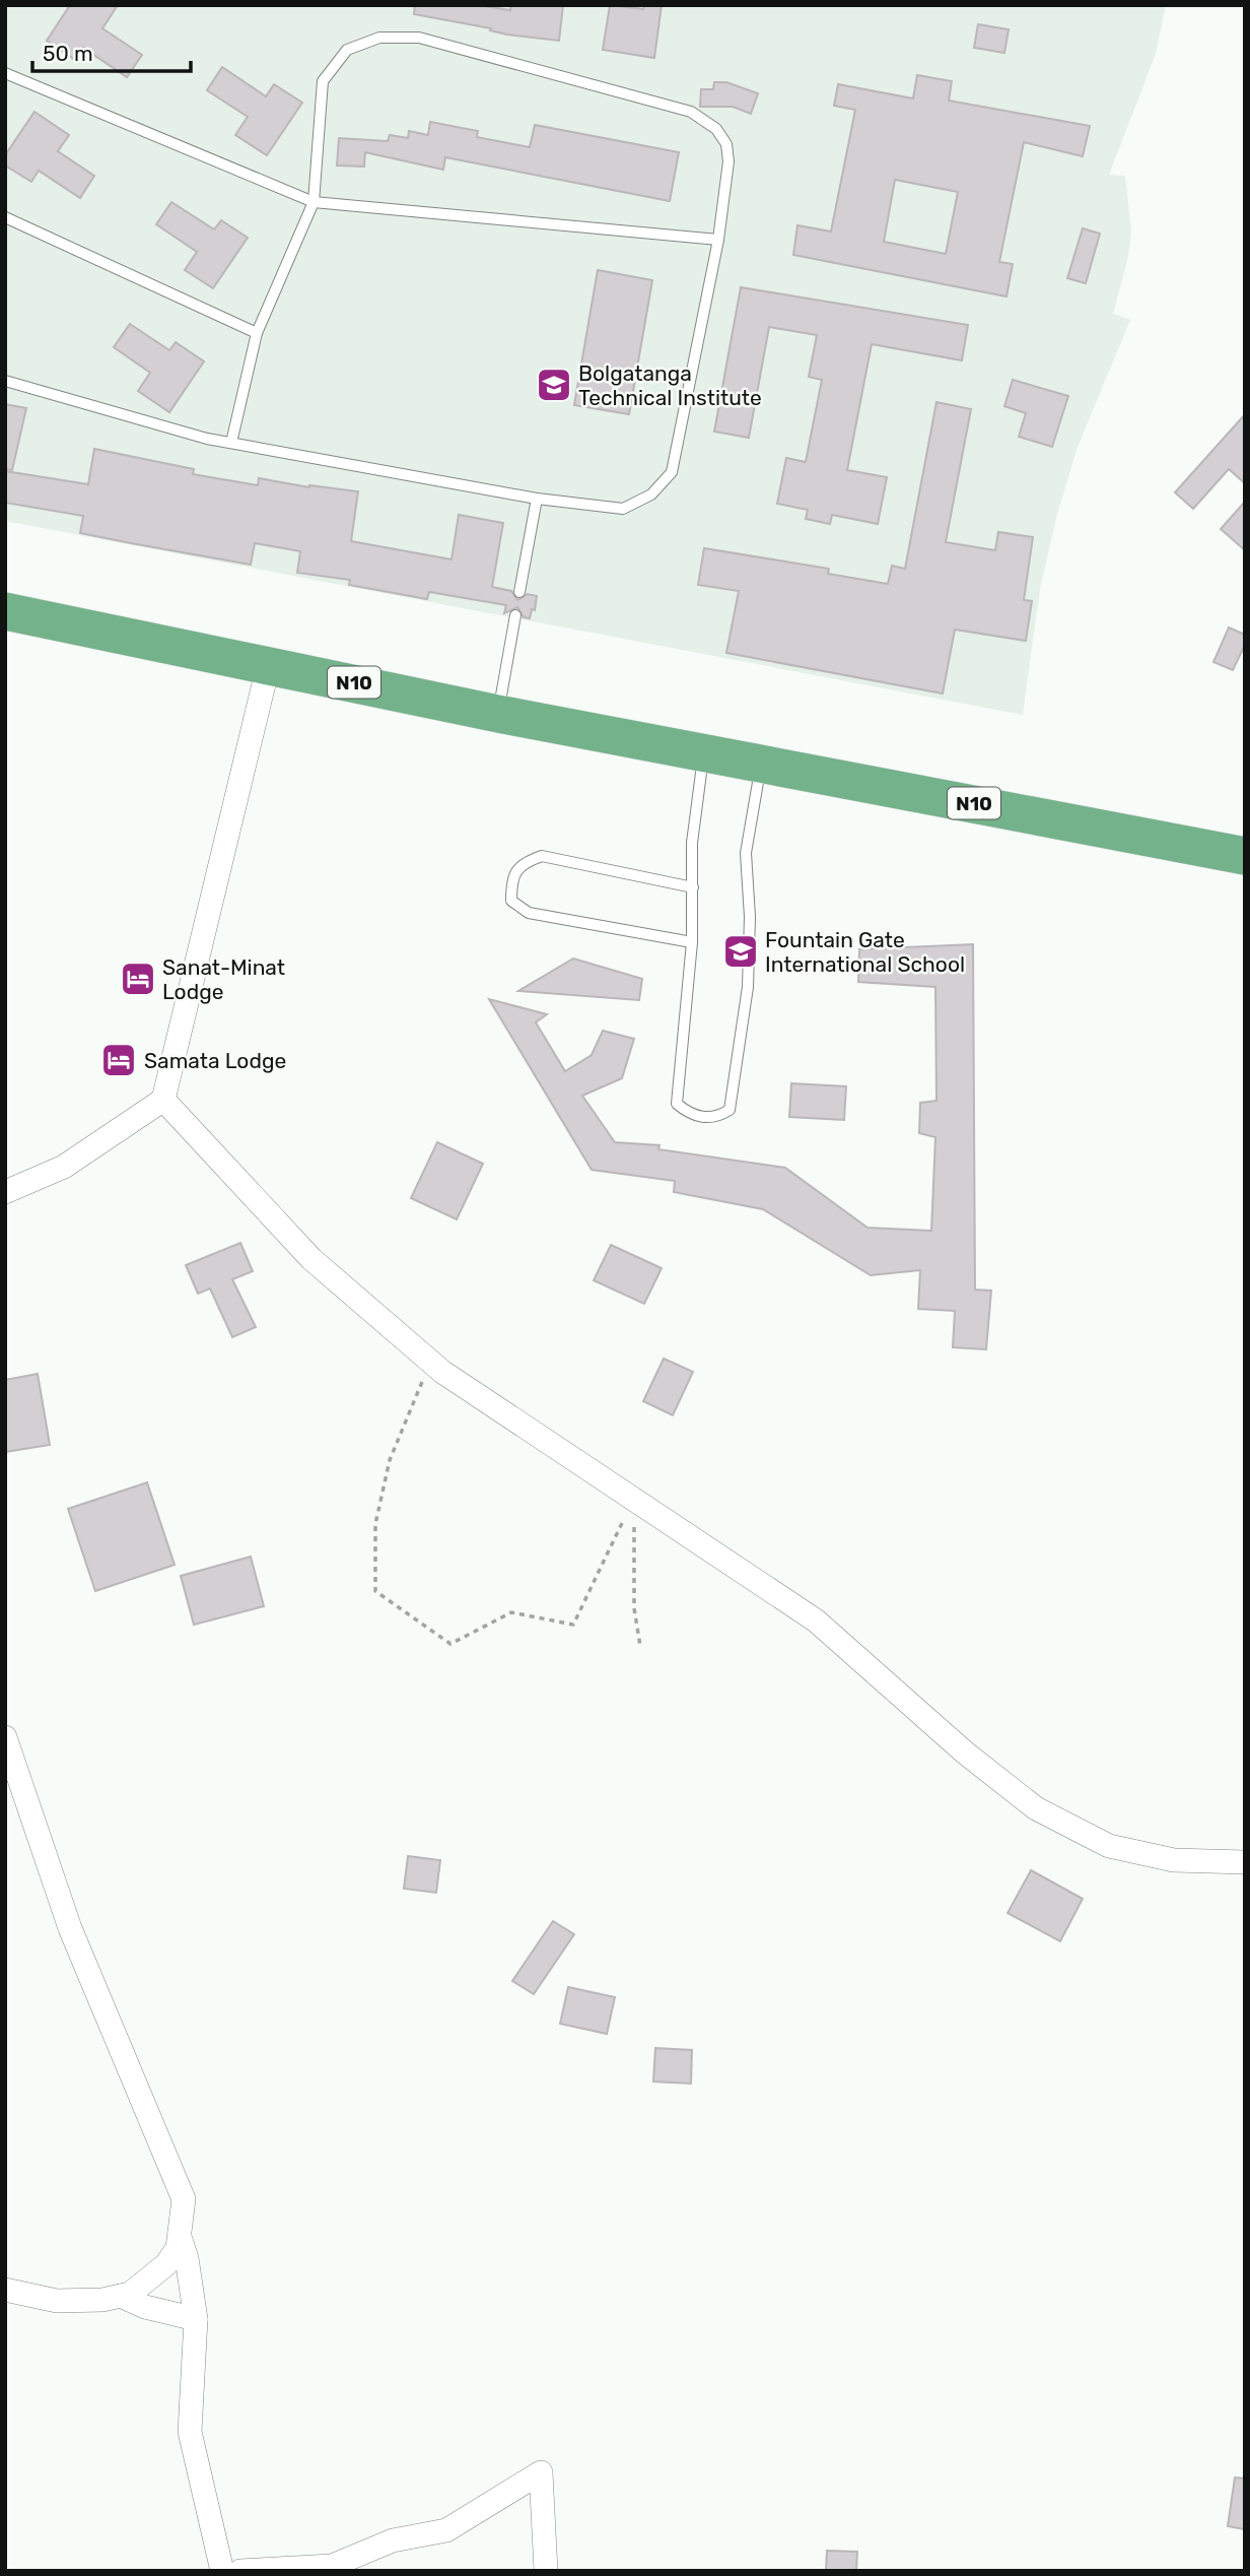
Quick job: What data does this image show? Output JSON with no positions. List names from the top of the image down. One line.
{"streets":{"highway":["N10"]},"places":{"school or university":["Bolgatanga Technical Institute","Fountain Gate International School"],"hotel":["Sanat-Minat Lodge","Samata Lodge"]},"scale_bar":"50 m"}
